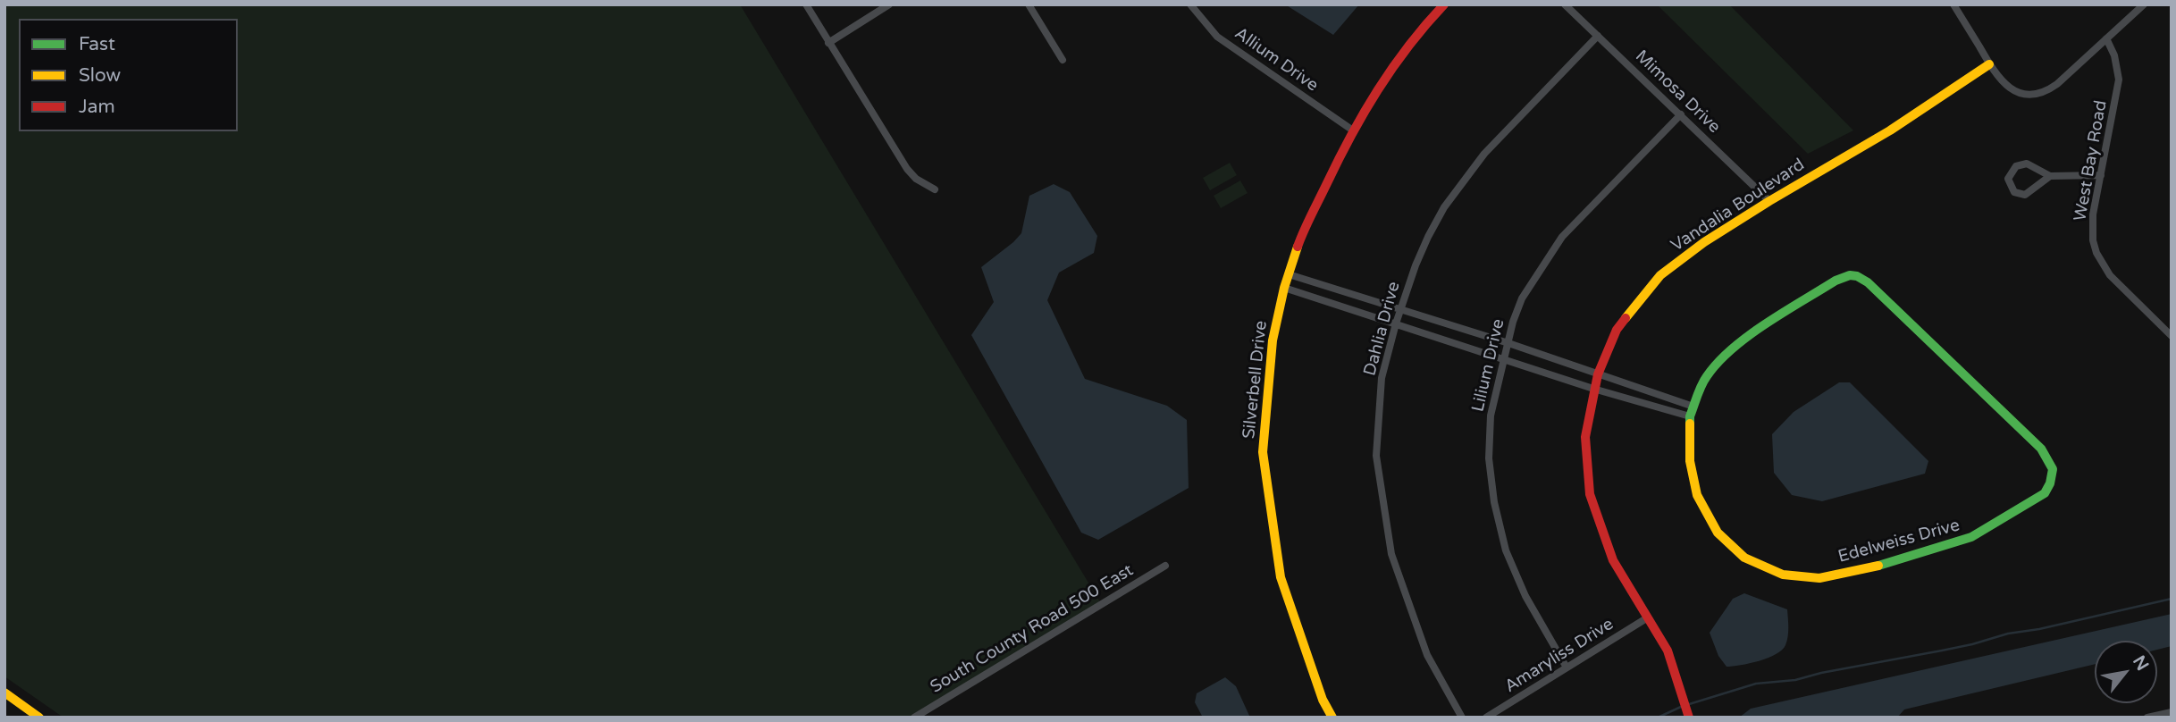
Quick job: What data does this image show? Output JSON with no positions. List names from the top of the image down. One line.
{"streets":{"street":["Allium Drive","Mimosa Drive","West Bay Road","Vandalia Boulevard","Dahlia Drive","Lilium Drive","Silverbell Drive","Edelweiss Drive","South County Road 500 East","Amaryliss Drive"]},"crossings":[["Allium Drive","Silverbell Drive"],["Mimosa Drive","Vandalia Boulevard"],["Mimosa Drive","Dahlia Drive"],["Mimosa Drive","Lilium Drive"],["Vandalia Boulevard","Amaryliss Drive"],["Lilium Drive","Amaryliss Drive"]],"legend":["Fast","Slow","Jam"],"north":"top right"}
